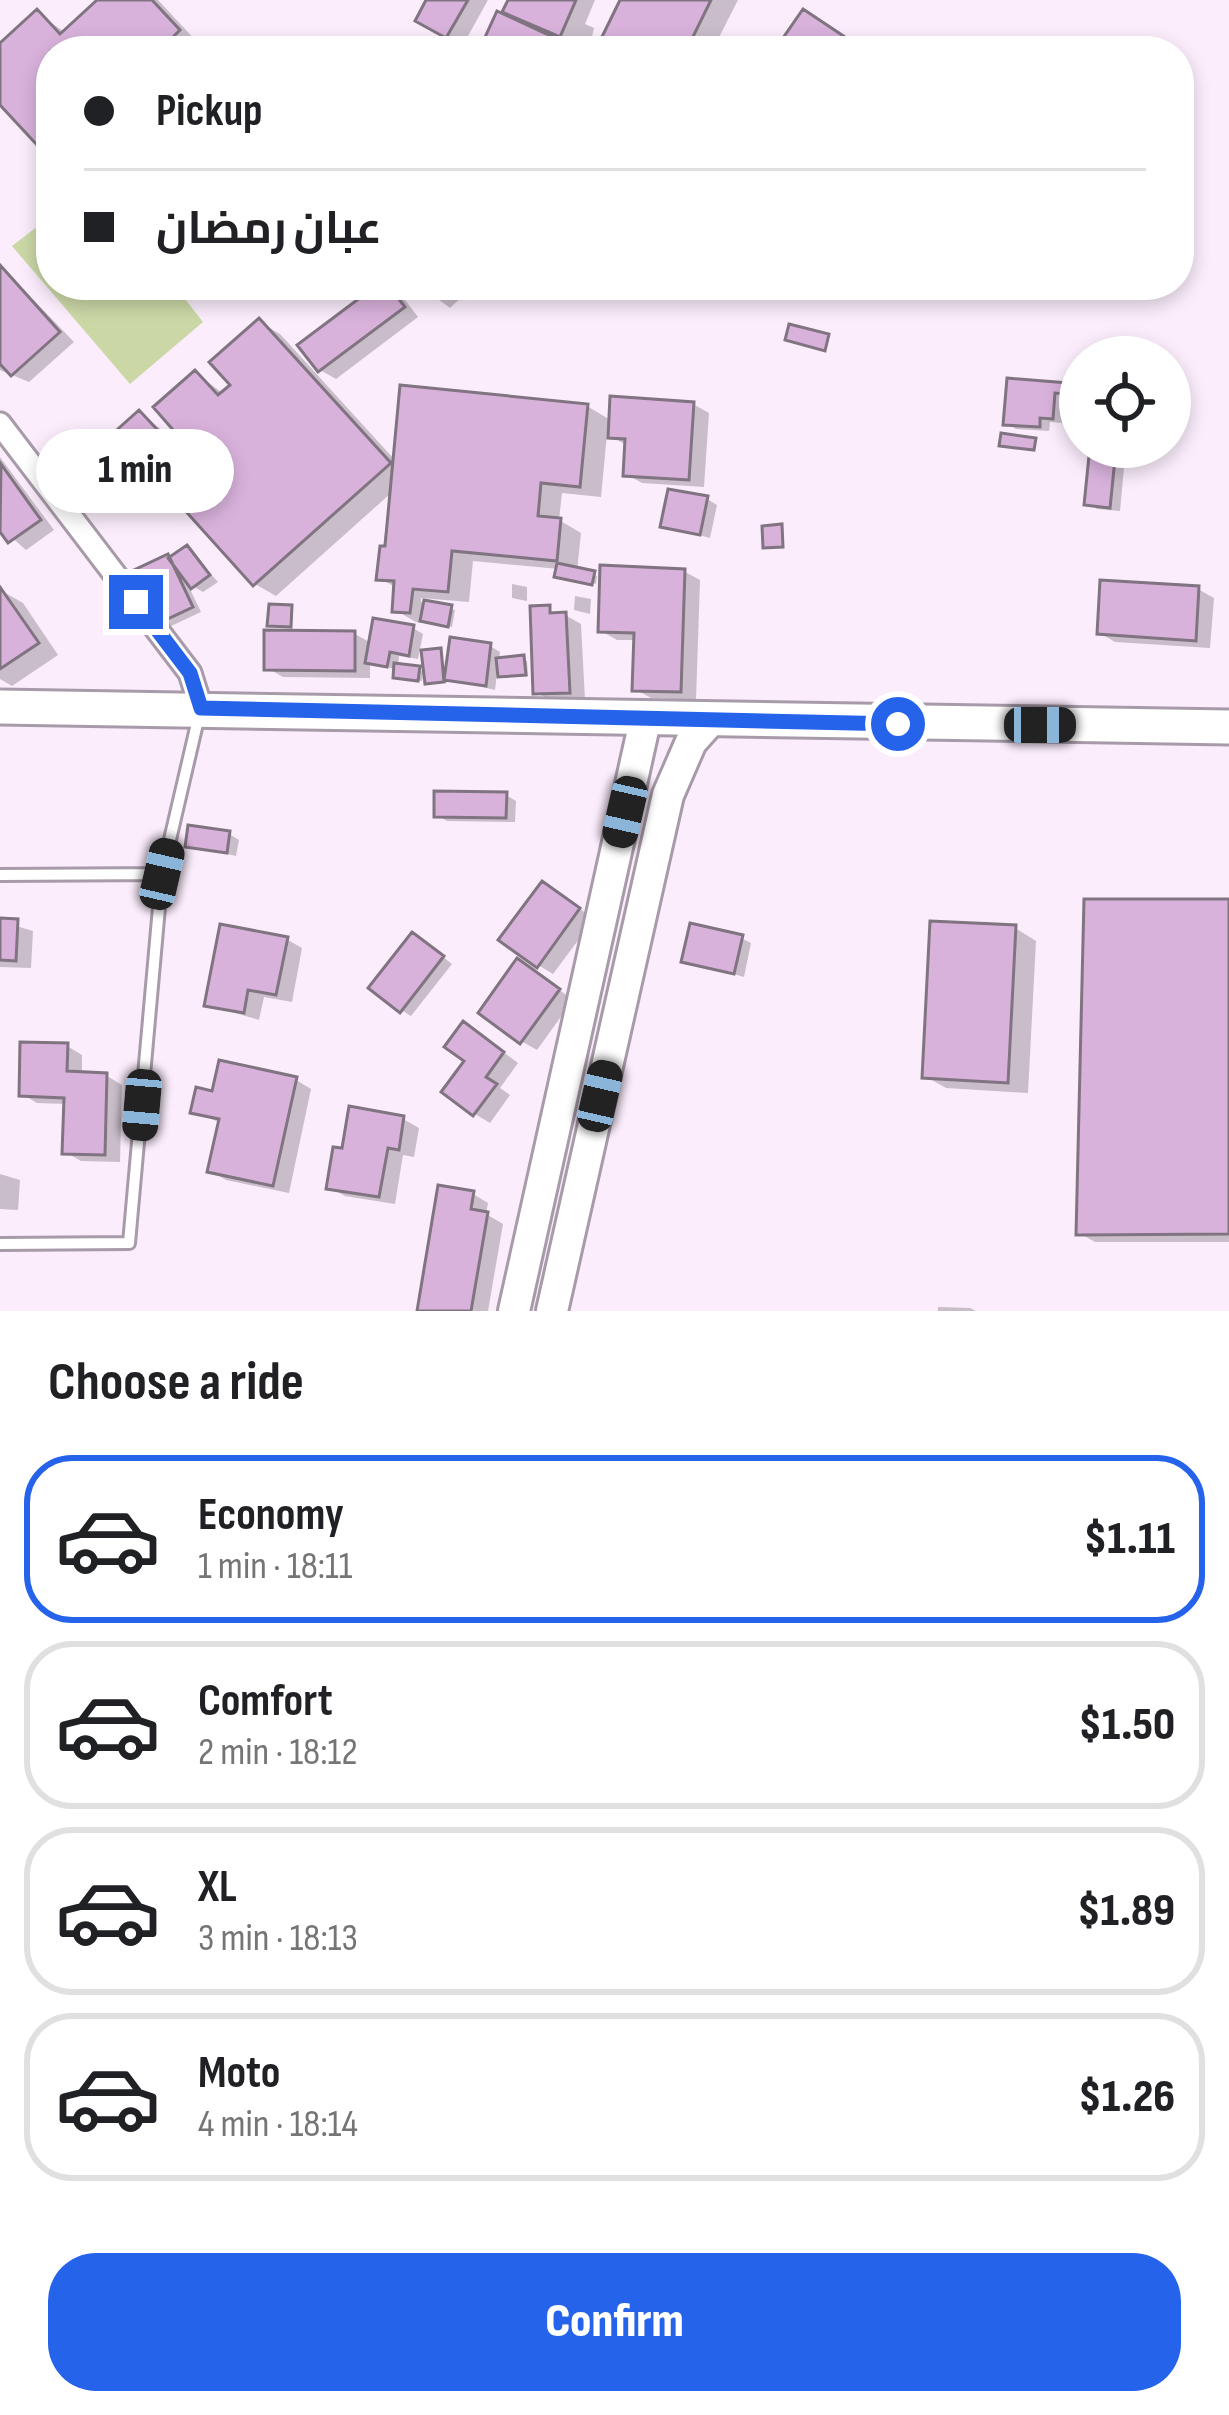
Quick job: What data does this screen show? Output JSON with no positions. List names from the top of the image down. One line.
{"page":{"banner":["Pickup","عبان رمضان"],"bubble":"1 min","heading":"Choose a ride","list":[{"name":"Economy","note":"1 min · 18:11","value":"$1.11"},{"name":"Comfort","note":"2 min · 18:12","value":"$1.50"},{"name":"XL","note":"3 min · 18:13","value":"$1.89"},{"name":"Moto","note":"4 min · 18:14","value":"$1.26"}],"buttons":"Confirm"}}
